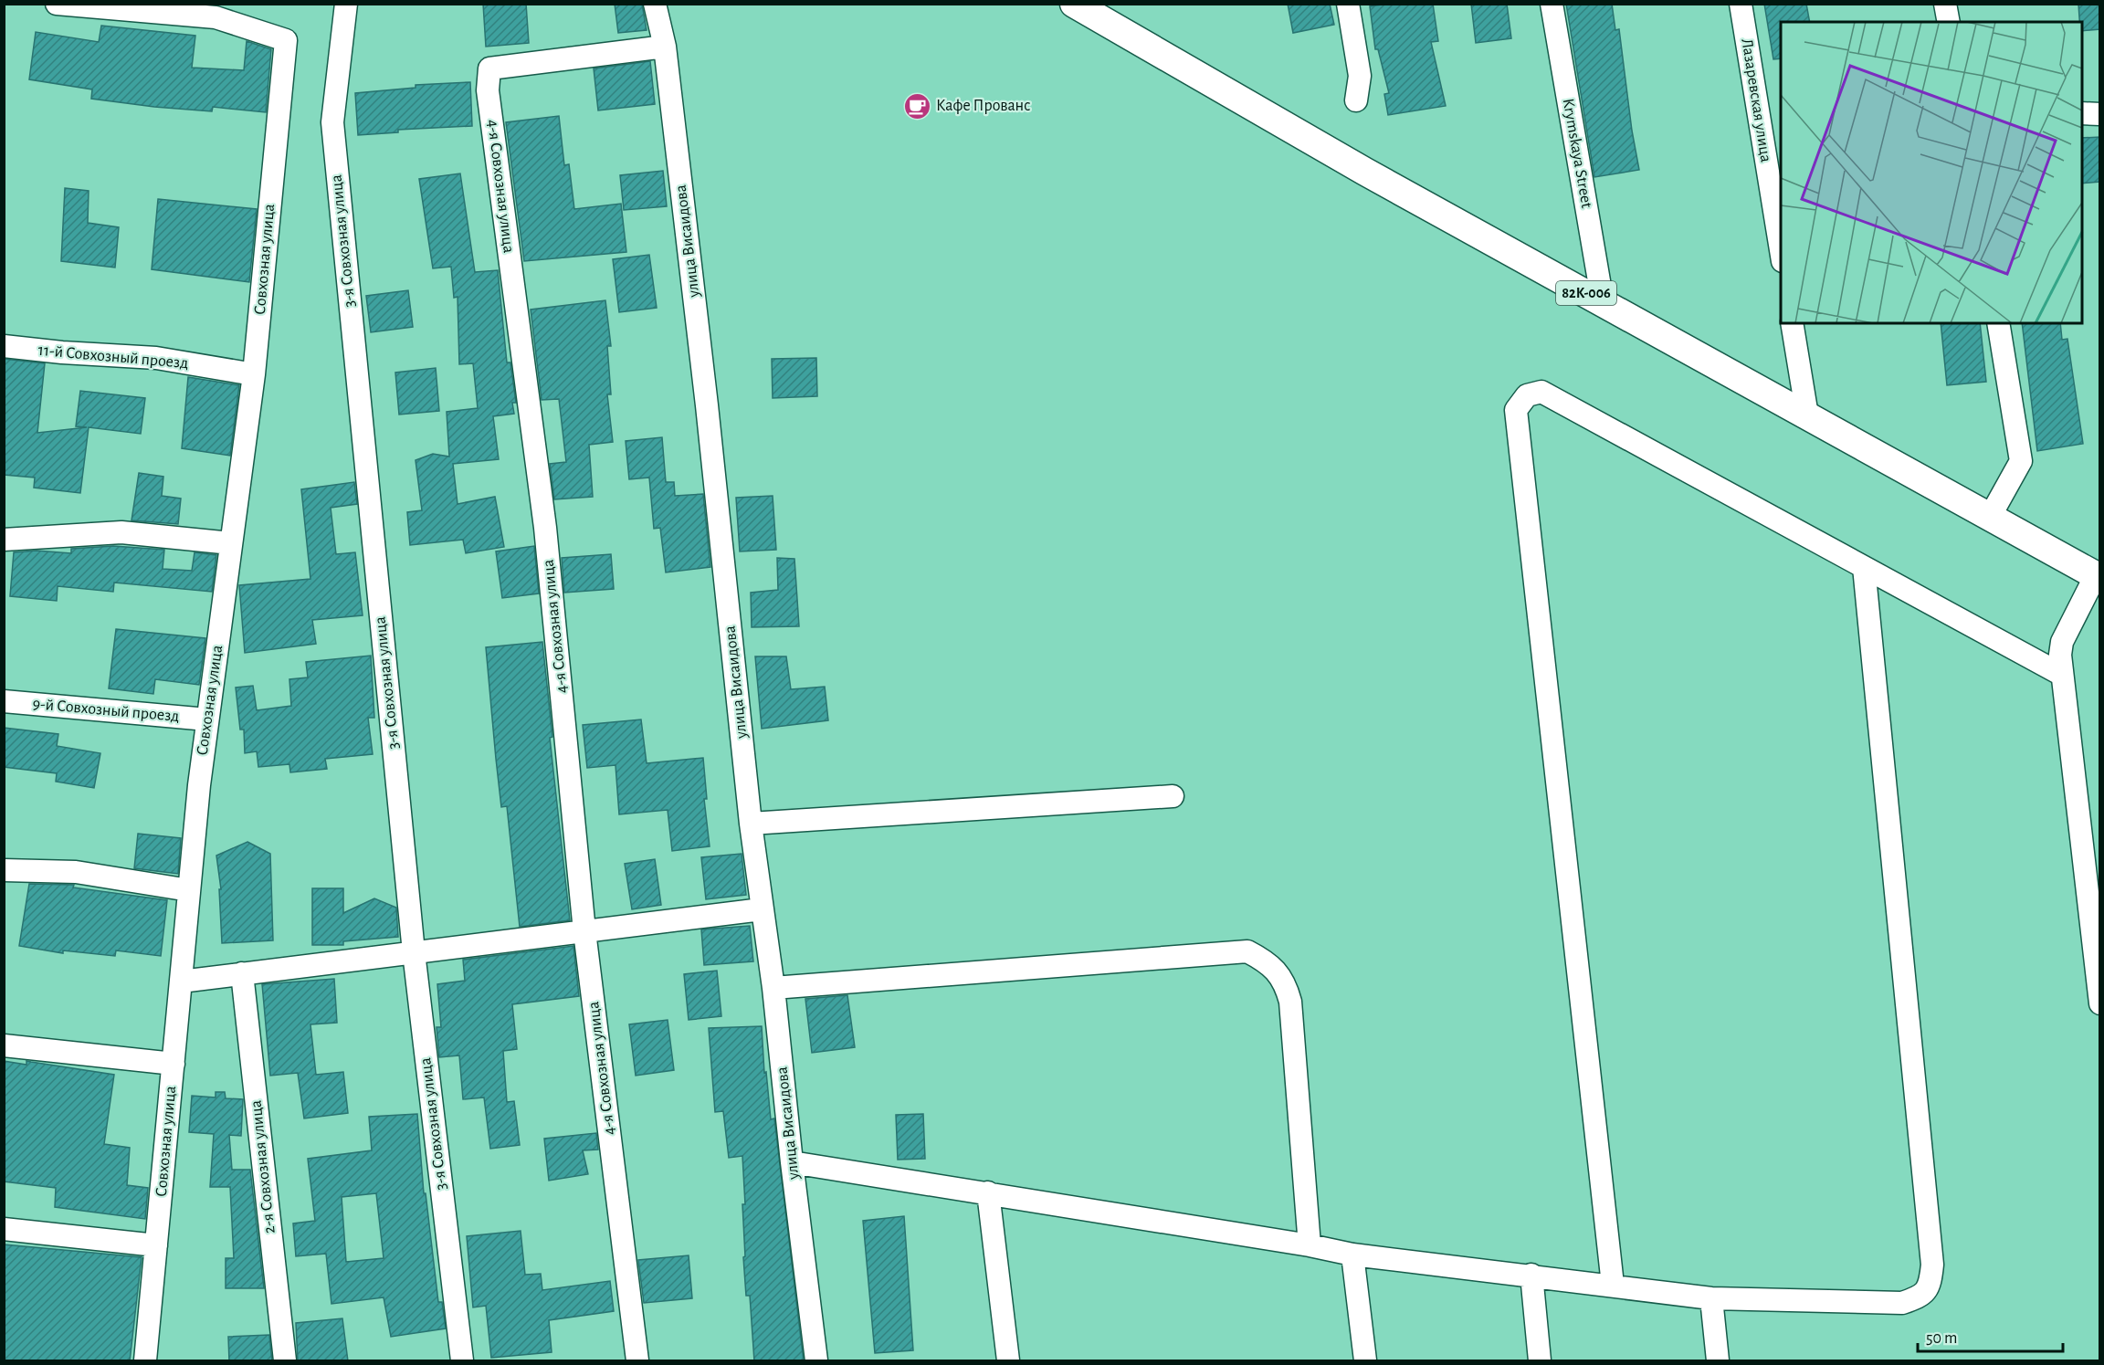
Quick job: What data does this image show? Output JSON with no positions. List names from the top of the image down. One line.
{"streets":{"main road":["82К-006"],"street":["Лазаревская улица","Krymskaya Street","4-я Совхозная улица","3-я Совхозная улица","улица Висаидова","Совхозная улица","11-й Совхозный проезд","9-й Совхозный проезд","2-я Совхозная улица"]},"crossings":[["Krymskaya Street","82К-006"],["4-я Совхозная улица","улица Висаидова"],["Совхозная улица","11-й Совхозный проезд"],["Совхозная улица","9-й Совхозный проезд"]],"places":{"cafe":["Кафе Прованс"]},"scale_bar":"50 m"}
